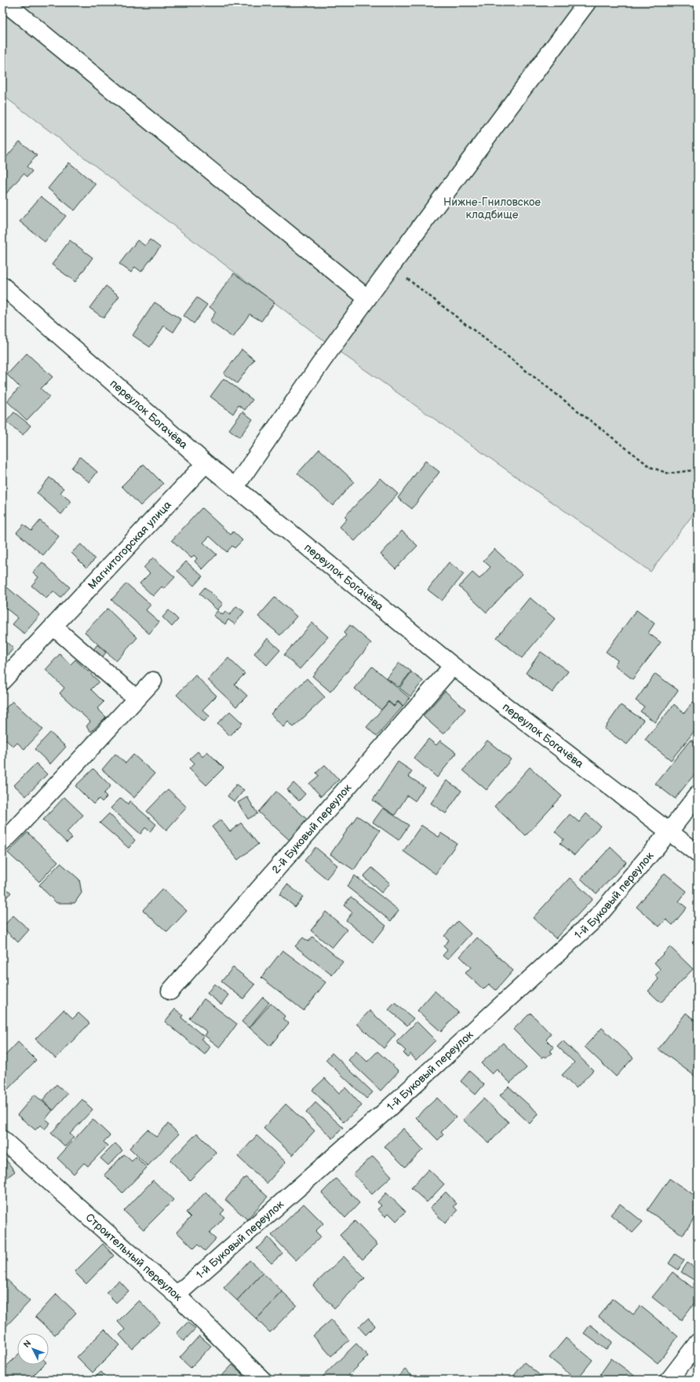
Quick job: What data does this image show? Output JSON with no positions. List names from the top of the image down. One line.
{"streets":{"street":["переулок Богачёва","Магнитогорская улица","2-й Буковый переулок","1-й Буковый переулок","Строительный переулок"]},"crossings":[["переулок Богачёва","Магнитогорская улица"],["переулок Богачёва","2-й Буковый переулок"],["переулок Богачёва","1-й Буковый переулок"],["1-й Буковый переулок","Строительный переулок"]],"parks":["Нижне-Гниловское кладбище"],"north":"top left"}
